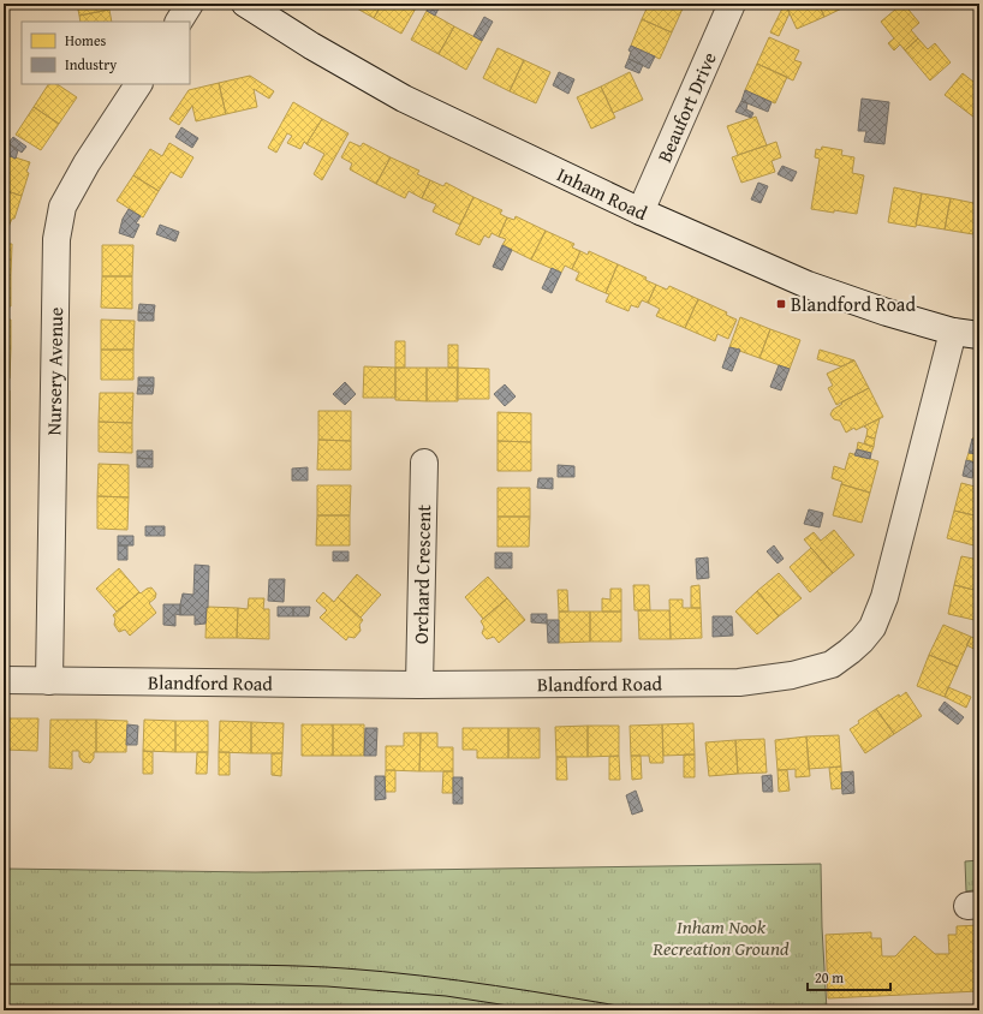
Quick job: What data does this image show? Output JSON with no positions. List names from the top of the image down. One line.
{"streets":{"street":["Beaufort Drive","Inham Road","Nursery Avenue","Orchard Crescent","Blandford Road"]},"crossings":[["Beaufort Drive","Inham Road"],["Inham Road","Blandford Road"],["Nursery Avenue","Blandford Road"],["Orchard Crescent","Blandford Road"]],"parks":["Inham Nook Recreation Ground"],"places":{"transit":["Blandford Road"]},"legend":["Homes","Industry"],"scale_bar":"20 m"}
